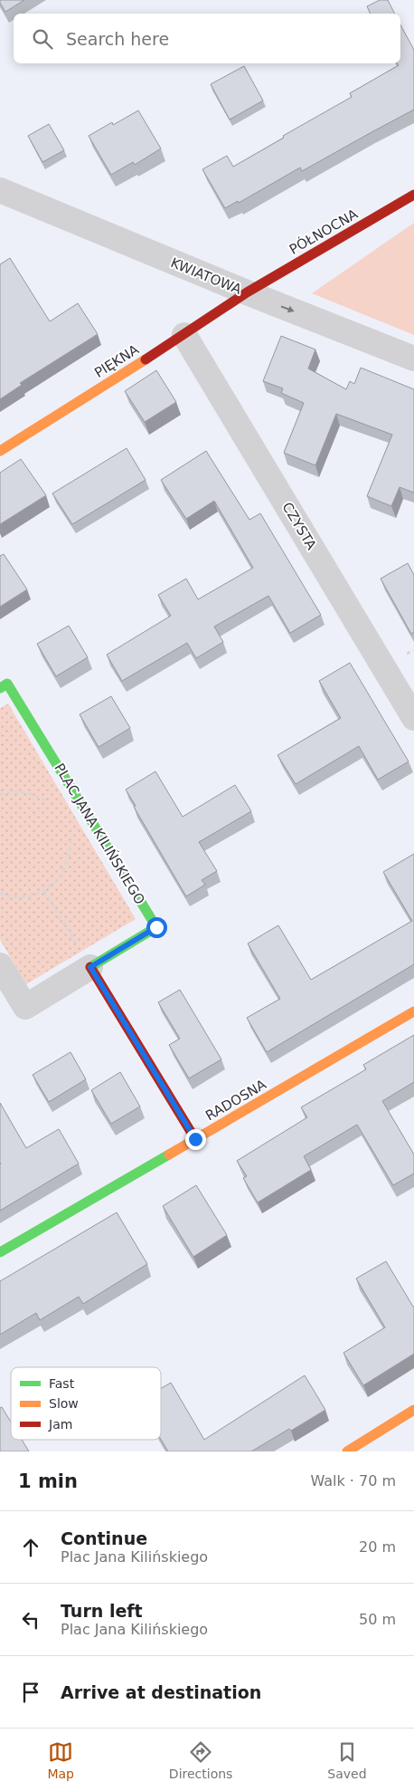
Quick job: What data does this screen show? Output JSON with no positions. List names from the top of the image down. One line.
{"streets":{"street":["PÓŁNOCNA","KWIATOWA","PIĘKNA","CZYSTA","PLAC JANA KILIŃSKIEGO","RADOSNA"]},"crossings":[["PÓŁNOCNA","KWIATOWA"],["PÓŁNOCNA","PIĘKNA"],["KWIATOWA","PIĘKNA"],["PIĘKNA","CZYSTA"]],"one_way":["KWIATOWA"],"legend":["Fast","Slow","Jam"],"page":{"search":"Search here","heading":["1 min","Walk · 70 m"],"list":[["Continue","Plac Jana Kilińskiego","20 m"],["Turn left","Plac Jana Kilińskiego","50 m"],"Arrive at destination"],"nav":["Map","Directions","Saved"]}}
